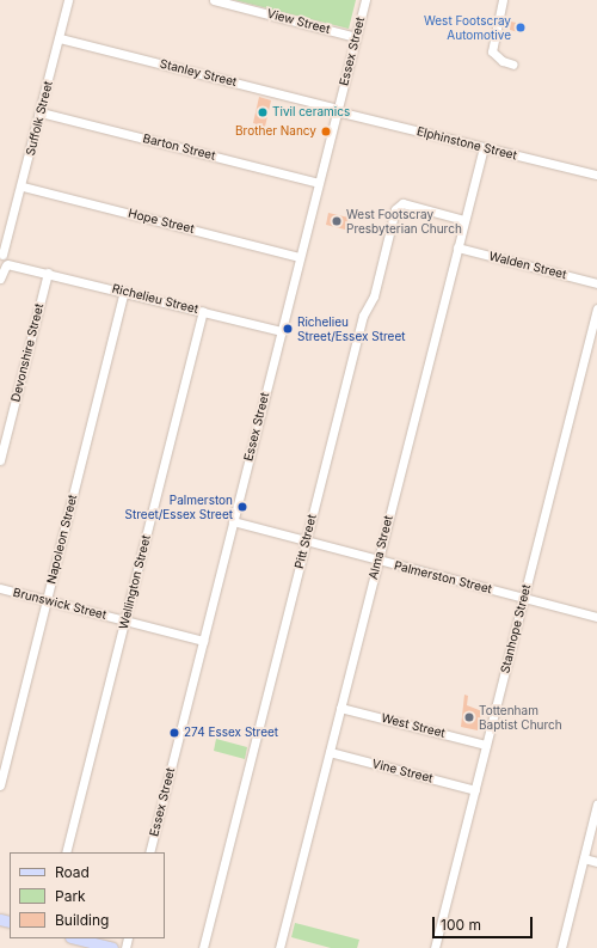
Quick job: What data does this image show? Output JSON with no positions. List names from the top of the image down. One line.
{"streets":{"street":["View Street","Essex Street","Stanley Street","Suffolk Street","Elphinstone Street","Barton Street","Hope Street","Walden Street","Richelieu Street","Devonshire Street","Napoleon Street","Pitt Street","Alma Street","Palmerston Street","Wellington Street","Brunswick Street","Stanhope Street","West Street","Vine Street"]},"crossings":[["View Street","Essex Street"],["Essex Street","Stanley Street"],["Essex Street","Elphinstone Street"],["Essex Street","Barton Street"],["Essex Street","Hope Street"],["Essex Street","Richelieu Street"],["Essex Street","Palmerston Street"],["Essex Street","Brunswick Street"],["Stanley Street","Suffolk Street"],["Stanley Street","Elphinstone Street"],["Suffolk Street","Barton Street"],["Suffolk Street","Hope Street"],["Suffolk Street","Richelieu Street"],["Elphinstone Street","Alma Street"],["Walden Street","Alma Street"],["Richelieu Street","Devonshire Street"],["Richelieu Street","Napoleon Street"],["Richelieu Street","Wellington Street"],["Napoleon Street","Brunswick Street"],["Pitt Street","Alma Street"],["Pitt Street","Palmerston Street"],["Alma Street","Palmerston Street"],["Alma Street","West Street"],["Alma Street","Vine Street"],["Palmerston Street","Stanhope Street"],["Wellington Street","Brunswick Street"],["Stanhope Street","West Street"],["Stanhope Street","Vine Street"]],"places":["West Footscray Automotive","Tivil ceramics","Brother Nancy","West Footscray Presbyterian Church","Richelieu Street/Essex Street","Palmerston Street/Essex Street","Tottenham Baptist Church","274 Essex Street"],"legend":["Road","Park","Building"],"scale_bar":"100 m"}
